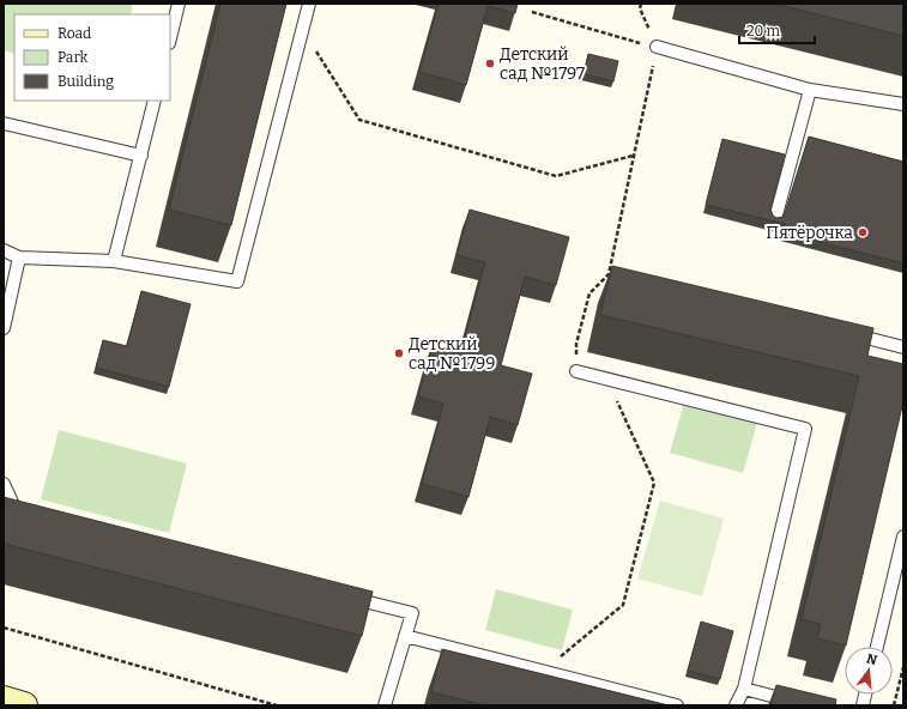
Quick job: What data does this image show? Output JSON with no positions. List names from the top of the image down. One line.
{"places":["Детский сад №1797","Пятёрочка","Детский сад №1799"],"legend":["Road","Park","Building"],"scale_bar":"20 m","north":"top"}
